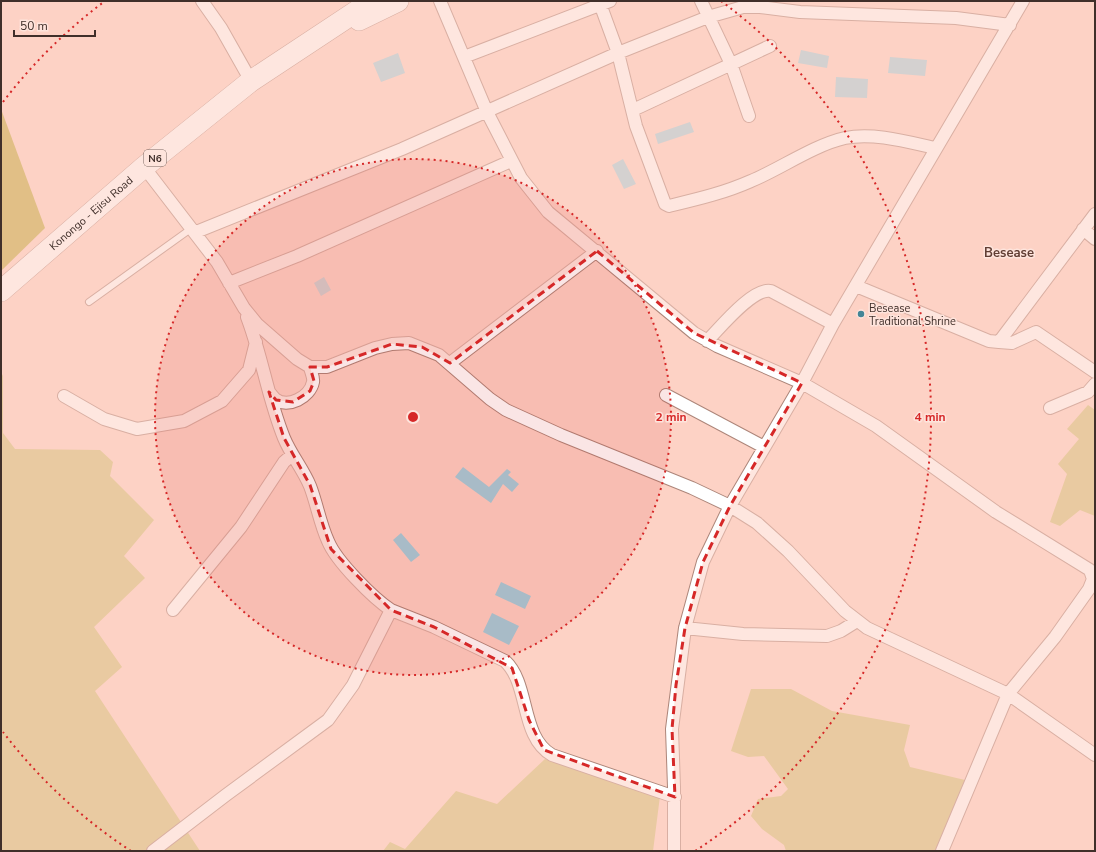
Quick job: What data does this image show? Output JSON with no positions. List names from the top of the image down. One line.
{"streets":{"highway":["N6","Konongo - Ejisu Road"]},"districts":["Besease"],"places":["Besease Traditional Shrine"],"scale_bar":"50 m","rings":["2 min","4 min"]}
